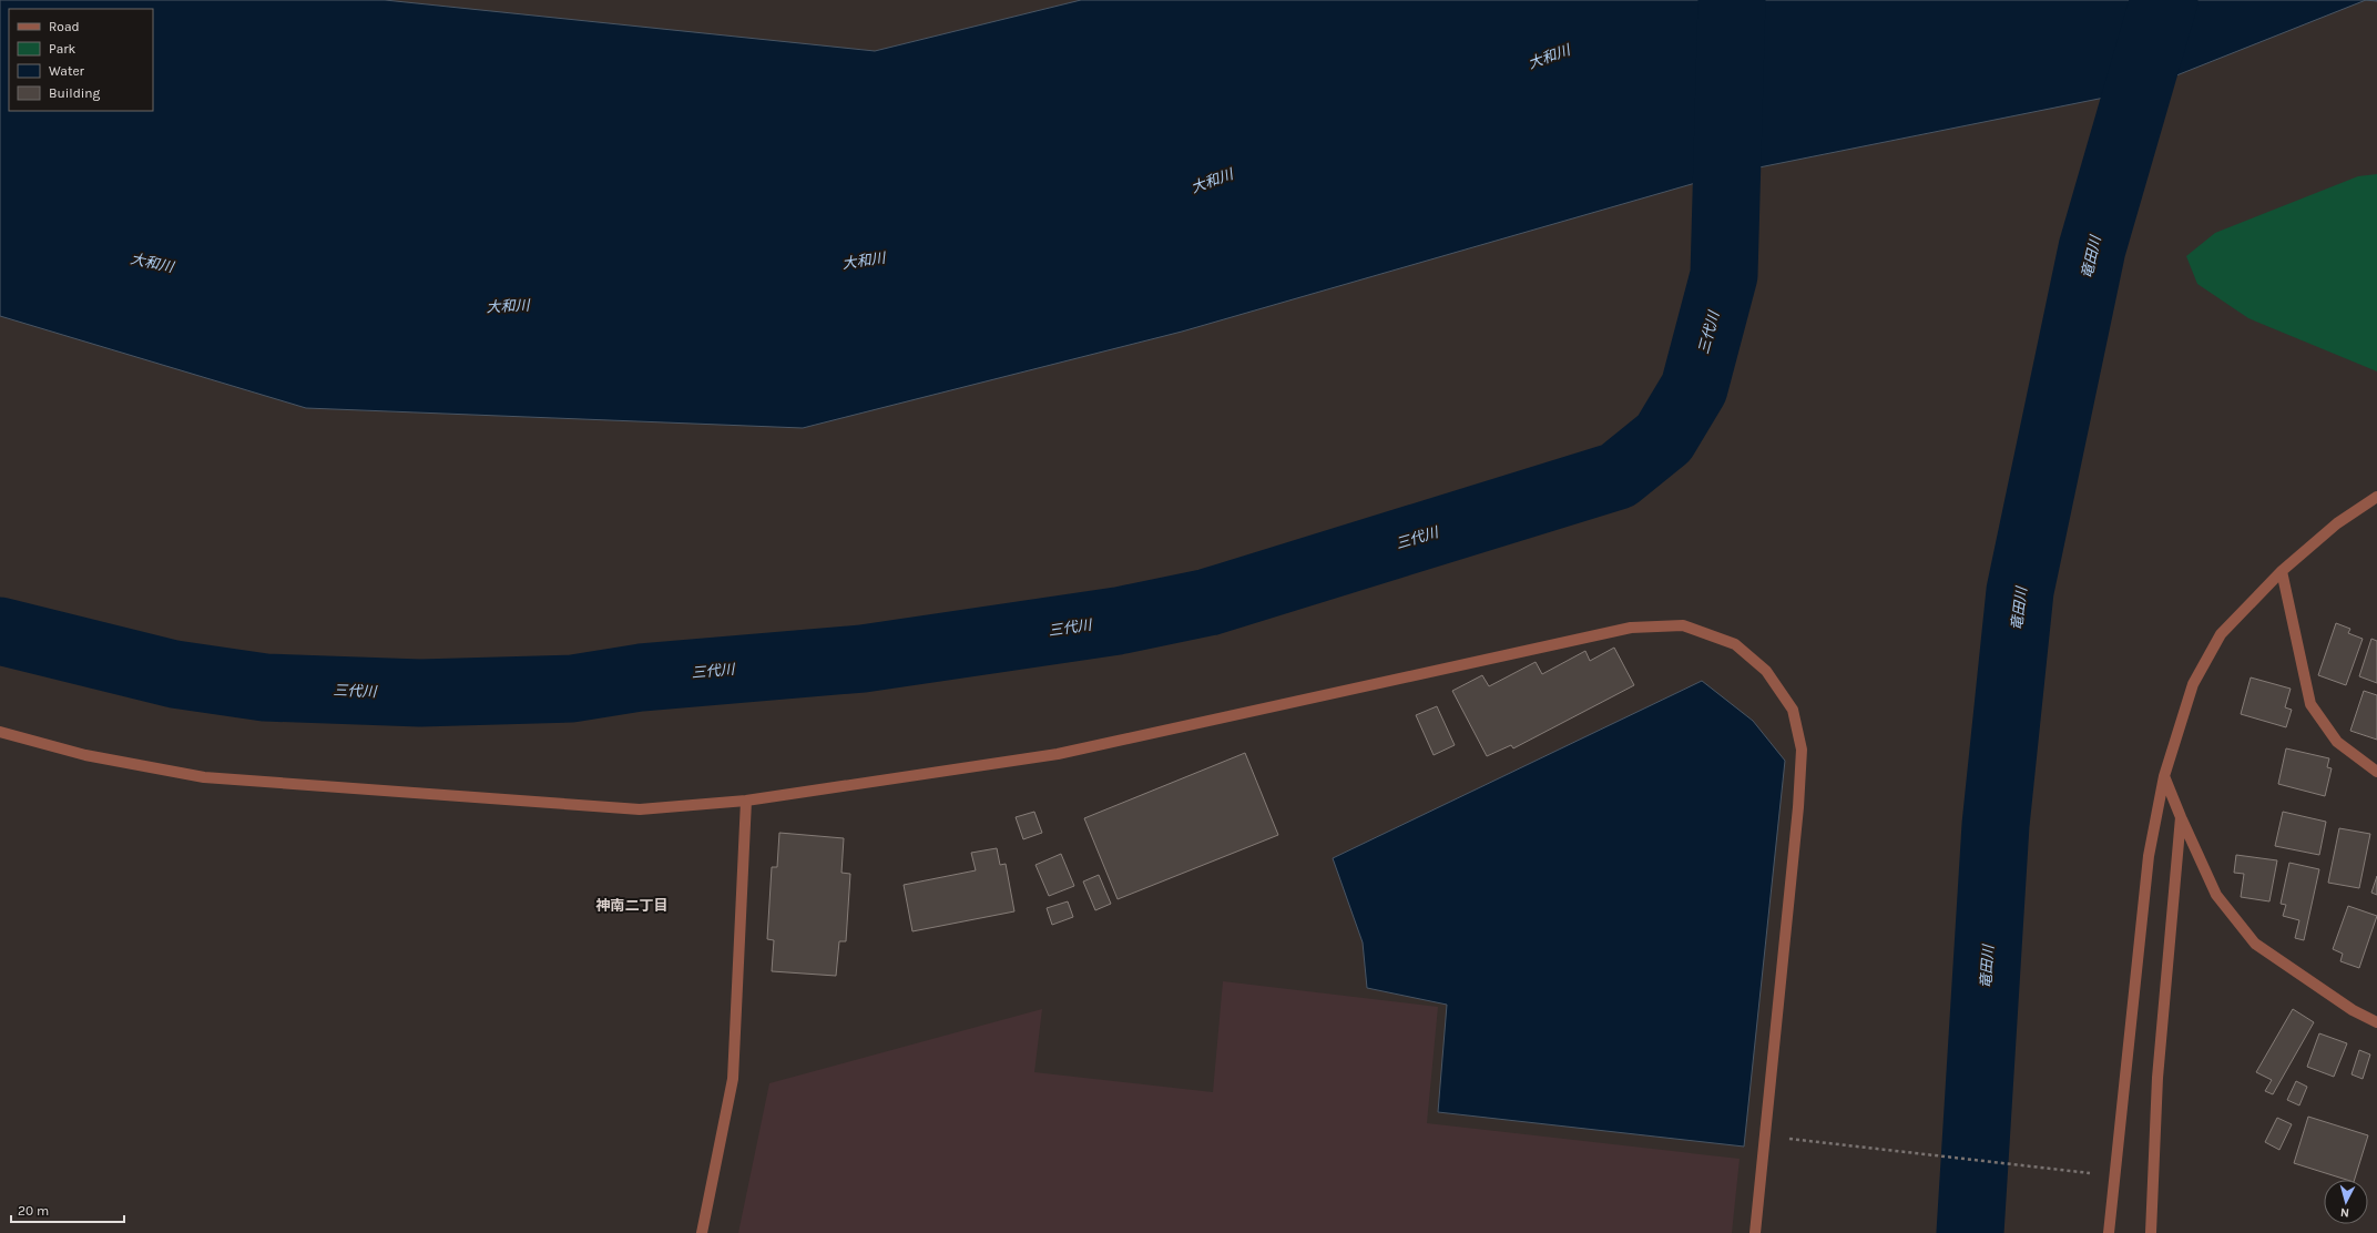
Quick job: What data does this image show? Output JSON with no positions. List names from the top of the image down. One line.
{"districts":["神南二丁目"],"water":["大和川","竜田川","三代川"],"legend":["Road","Park","Water","Building"],"scale_bar":"20 m","north":"bottom"}
